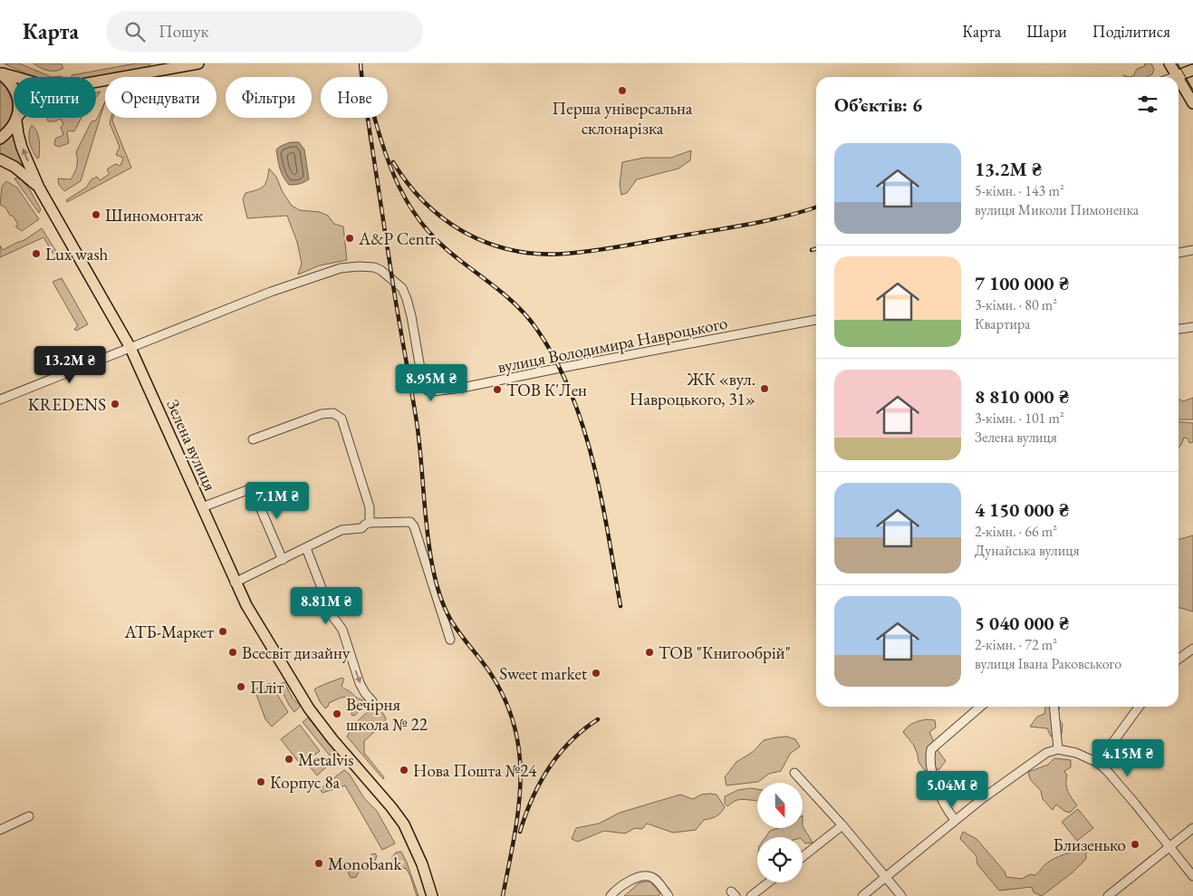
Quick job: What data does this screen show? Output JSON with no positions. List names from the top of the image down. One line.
{"streets":{"main road":["Зелена вулиця"],"street":["вулиця Володимира Навроцького"]},"crossings":[["вулиця Володимира Навроцького","Зелена вулиця"]],"places":["Перша універсальна склонарізка","Шиномонтаж","A&P Centr","Lux wash","ЖК «вул. Навроцького, 31»","ТОВ К'Лен","KREDENS","АТБ-Маркет","Всесвіт дизайну","ТОВ \"Книгообрiй\"","Sweet market","Пліт","Вечірня школа № 22","Metalvis","Нова Пошта №24","Корпус 8а","Близенько","Monobank"],"north":"bottom","page":{"header":"Карта","search":"Пошук","nav":["Карта","Шари","Поділитися"],"chip":["Купити","Орендувати","Фільтри","Нове"],"heading":"Об’єктів: 6","list":[{"name":"13.2M ₴","note":"5-кімн. · 143 m² · вулиця Миколи Пимоненка"},{"name":"7 100 000 ₴","note":"3-кімн. · 80 m² · Квартира"},{"name":"8 810 000 ₴","note":"3-кімн. · 101 m² · Зелена вулиця"},{"name":"4 150 000 ₴","note":"2-кімн. · 66 m² · Дунайська вулиця"},{"name":"5 040 000 ₴","note":"2-кімн. · 72 m² · вулиця Івана Раковського"}],"price":["13.2M ₴","8.95M ₴","7.1M ₴","8.81M ₴","4.15M ₴","5.04M ₴"]}}
